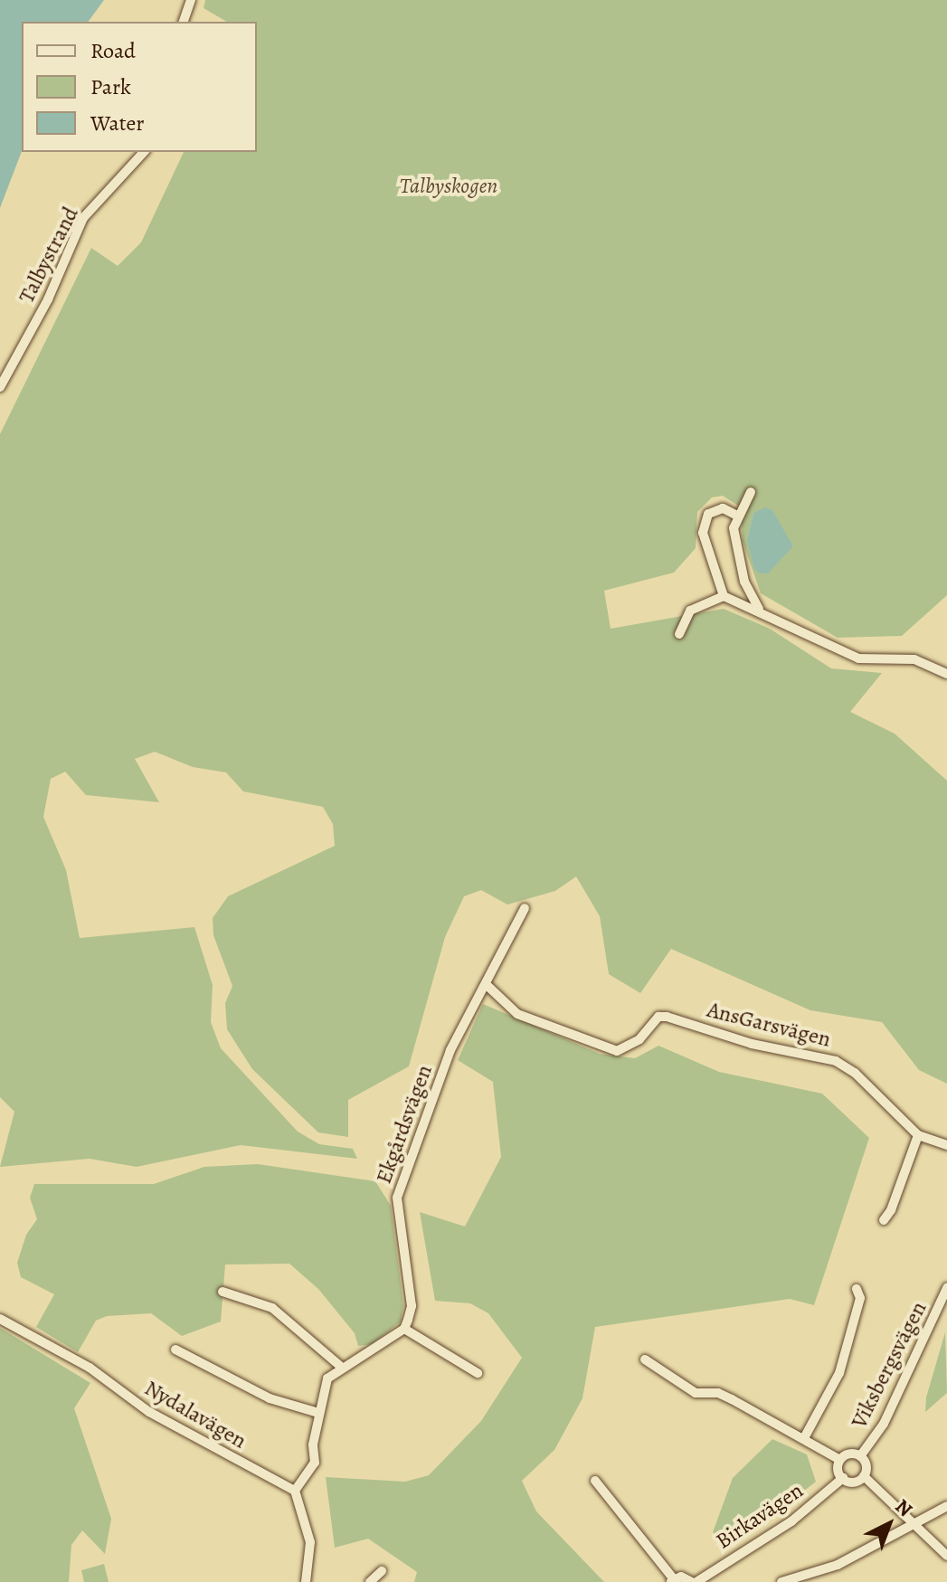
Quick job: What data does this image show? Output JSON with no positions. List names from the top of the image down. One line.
{"streets":{"street":["Talbystrand","AnsGarsvägen","Ekgårdsvägen","Viksbergsvägen","Nydalavägen","Birkavägen"]},"crossings":[["AnsGarsvägen","Ekgårdsvägen"],["Viksbergsvägen","Birkavägen"]],"parks":["Talbyskogen"],"legend":["Road","Park","Water"],"north":"top right"}
